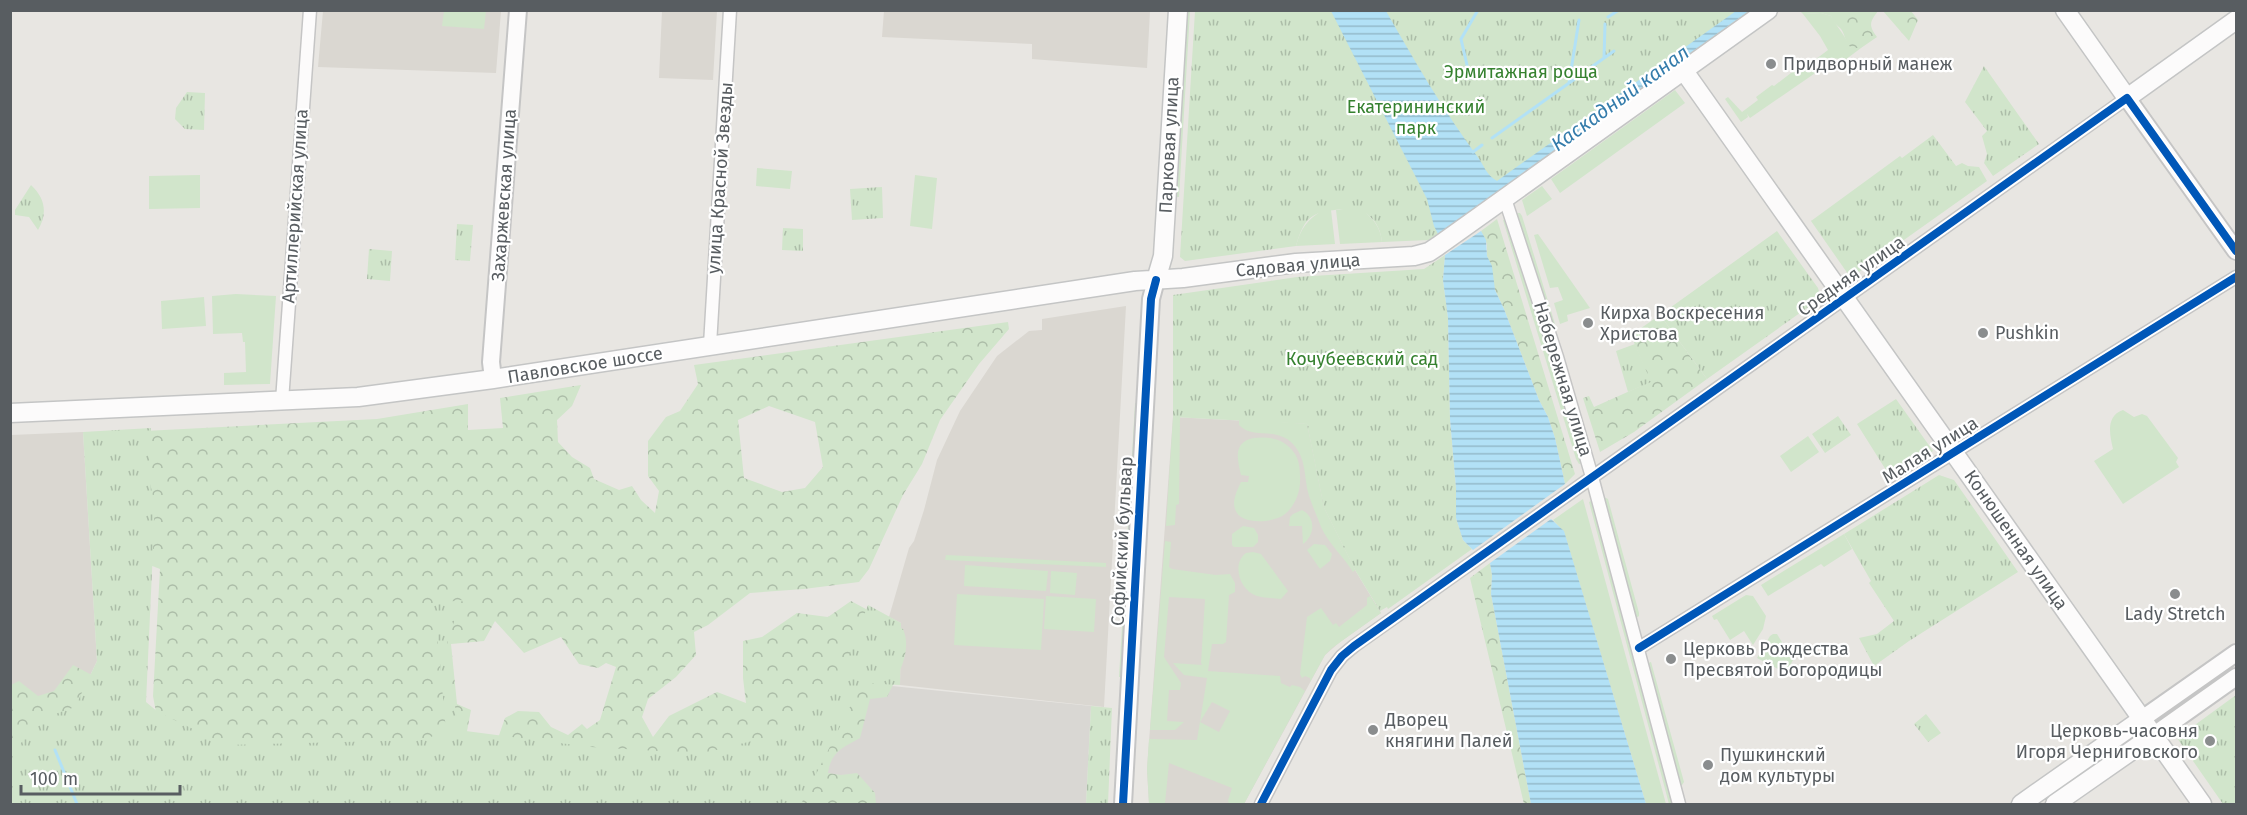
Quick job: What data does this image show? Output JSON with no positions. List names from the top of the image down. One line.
{"streets":{"main road":["Парковая улица","Садовая улица","Средняя улица","Павловское шоссе","Конюшенная улица"],"street":["улица Красной Звезды","Захаржевская улица","Артиллерийская улица","Набережная улица","Малая улица","Софийский бульвар"]},"crossings":[["Парковая улица","Садовая улица"],["Парковая улица","Павловское шоссе"],["Парковая улица","Софийский бульвар"],["улица Красной Звезды","Павловское шоссе"],["Захаржевская улица","Павловское шоссе"],["Артиллерийская улица","Павловское шоссе"],["Садовая улица","Павловское шоссе"],["Садовая улица","Набережная улица"],["Садовая улица","Софийский бульвар"],["Средняя улица","Набережная улица"],["Средняя улица","Конюшенная улица"],["Павловское шоссе","Софийский бульвар"],["Набережная улица","Малая улица"],["Малая улица","Конюшенная улица"]],"water":["Каскадный канал"],"parks":["Эрмитажная роща","Екатерининский парк","Кочубеевский сад"],"places":["Придворный манеж","Кирха Воскресения Христова","Pushkin","Lady Stretch","Церковь Рождества Пресвятой Богородицы","Дворец княгини Палей","Церковь-часовня Игоря Черниговского","Пушкинский дом культуры"],"scale_bar":"100 m"}
